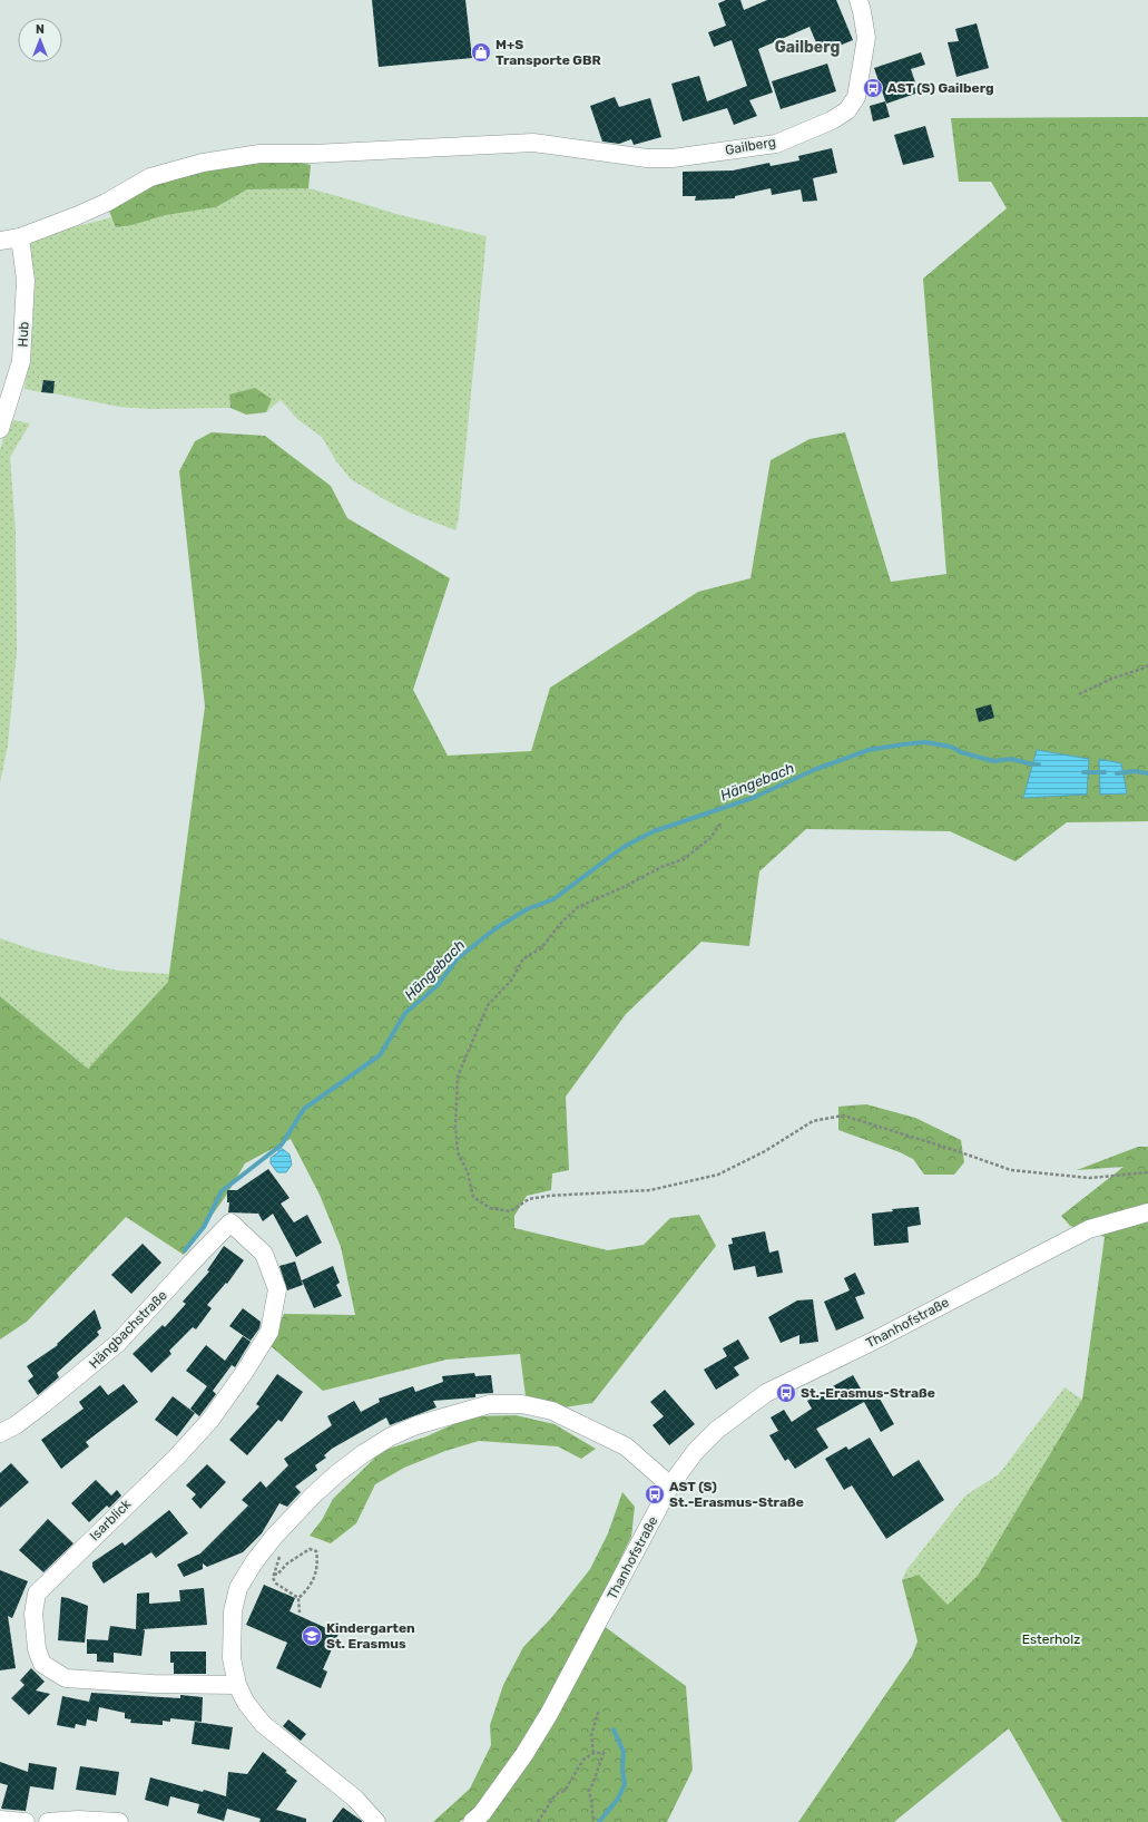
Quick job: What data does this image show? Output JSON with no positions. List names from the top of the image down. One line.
{"streets":{"street":["Gailberg","Hub","Thanhofstraße","Hängbachstraße","Isarblick"]},"crossings":[["Gailberg","Hub"],["Hängbachstraße","Isarblick"]],"districts":["Gailberg"],"water":["Hängebach"],"parks":["Esterholz"],"places":{"shop":["M+S Transporte GBR"],"bus stop":["AST (S) Gailberg","St.-Erasmus-Straße","AST (S) St.-Erasmus-Straße"],"school or university":["Kindergarten St. Erasmus"]},"north":"top"}
